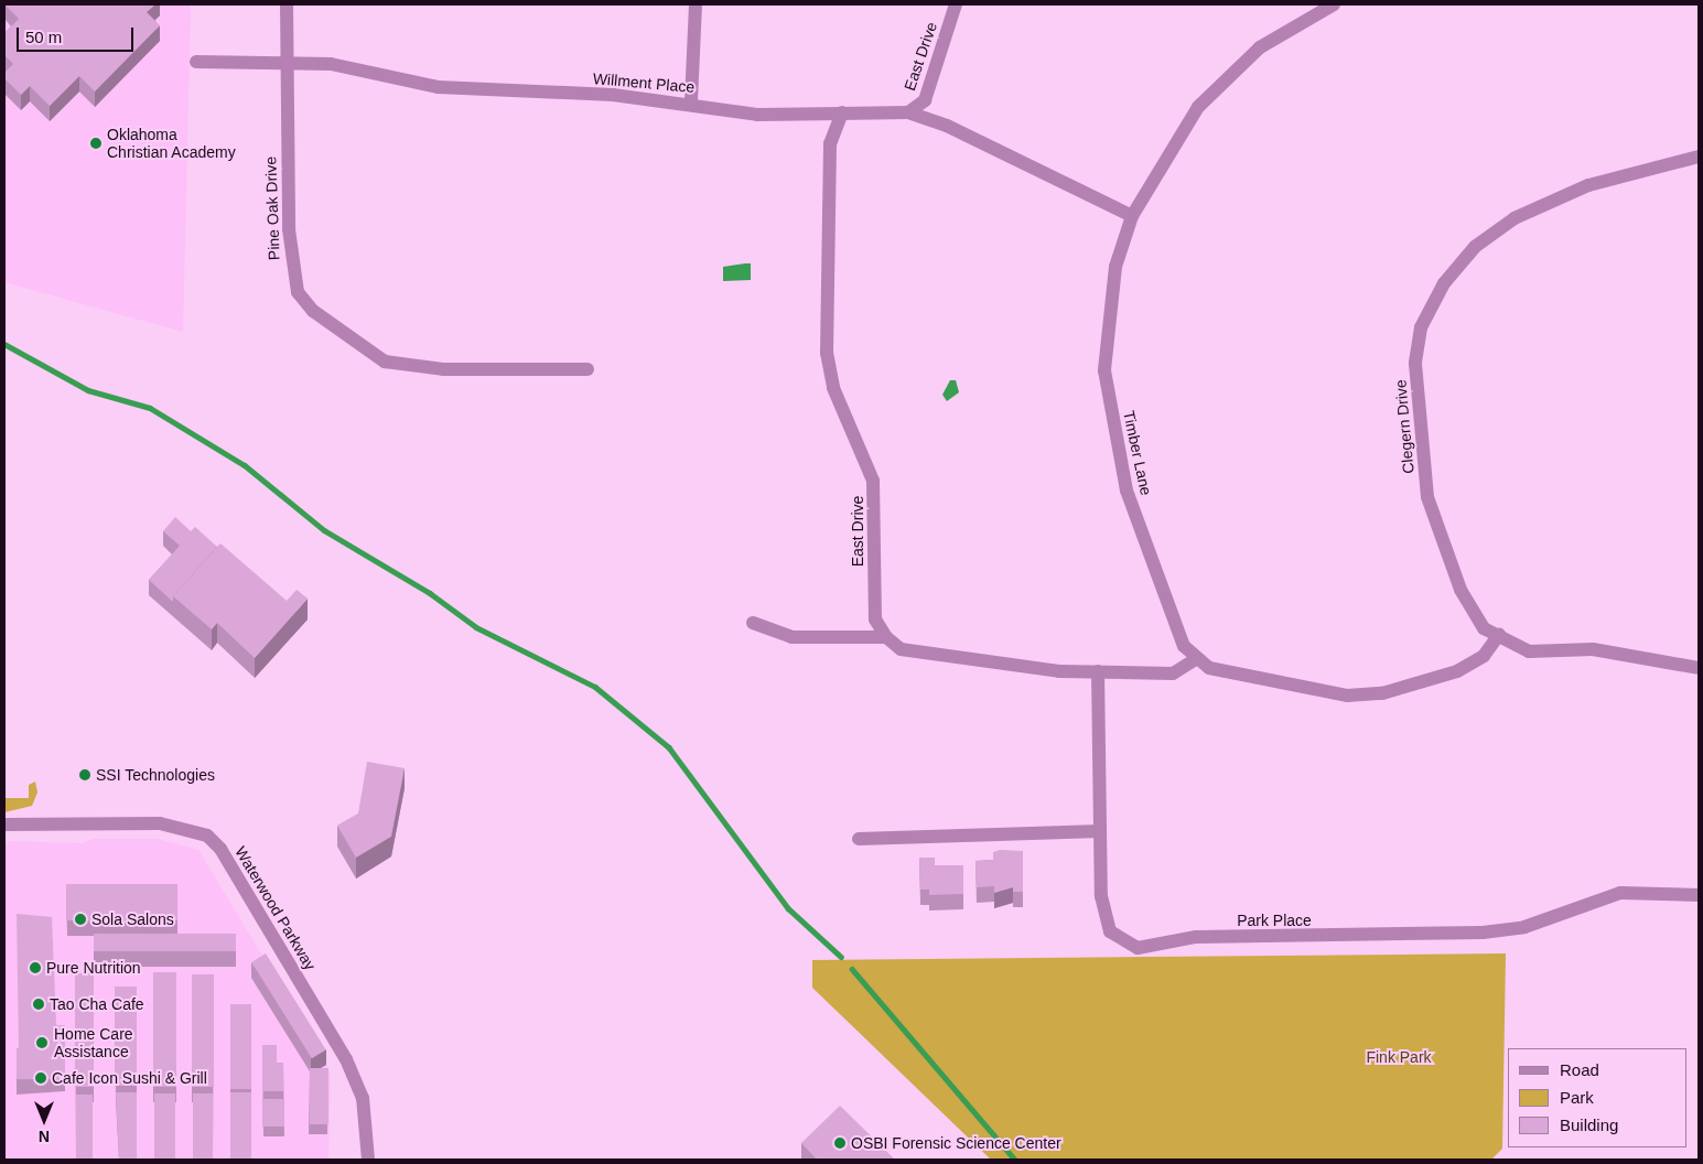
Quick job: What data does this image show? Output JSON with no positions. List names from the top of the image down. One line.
{"streets":{"street":["East Drive","Willment Place","Pine Oak Drive","Clegern Drive","Timber Lane","Waterwood Parkway","Park Place"]},"crossings":[["East Drive","Willment Place"],["Willment Place","Pine Oak Drive"],["Willment Place","Timber Lane"],["Clegern Drive","Timber Lane"]],"parks":["Fink Park"],"places":["Oklahoma Christian Academy","SSI Technologies","Sola Salons","Pure Nutrition","Tao Cha Cafe","Home Care Assistance","Cafe Icon Sushi & Grill","OSBI Forensic Science Center"],"legend":["Road","Park","Building"],"scale_bar":"50 m","north":"bottom"}
